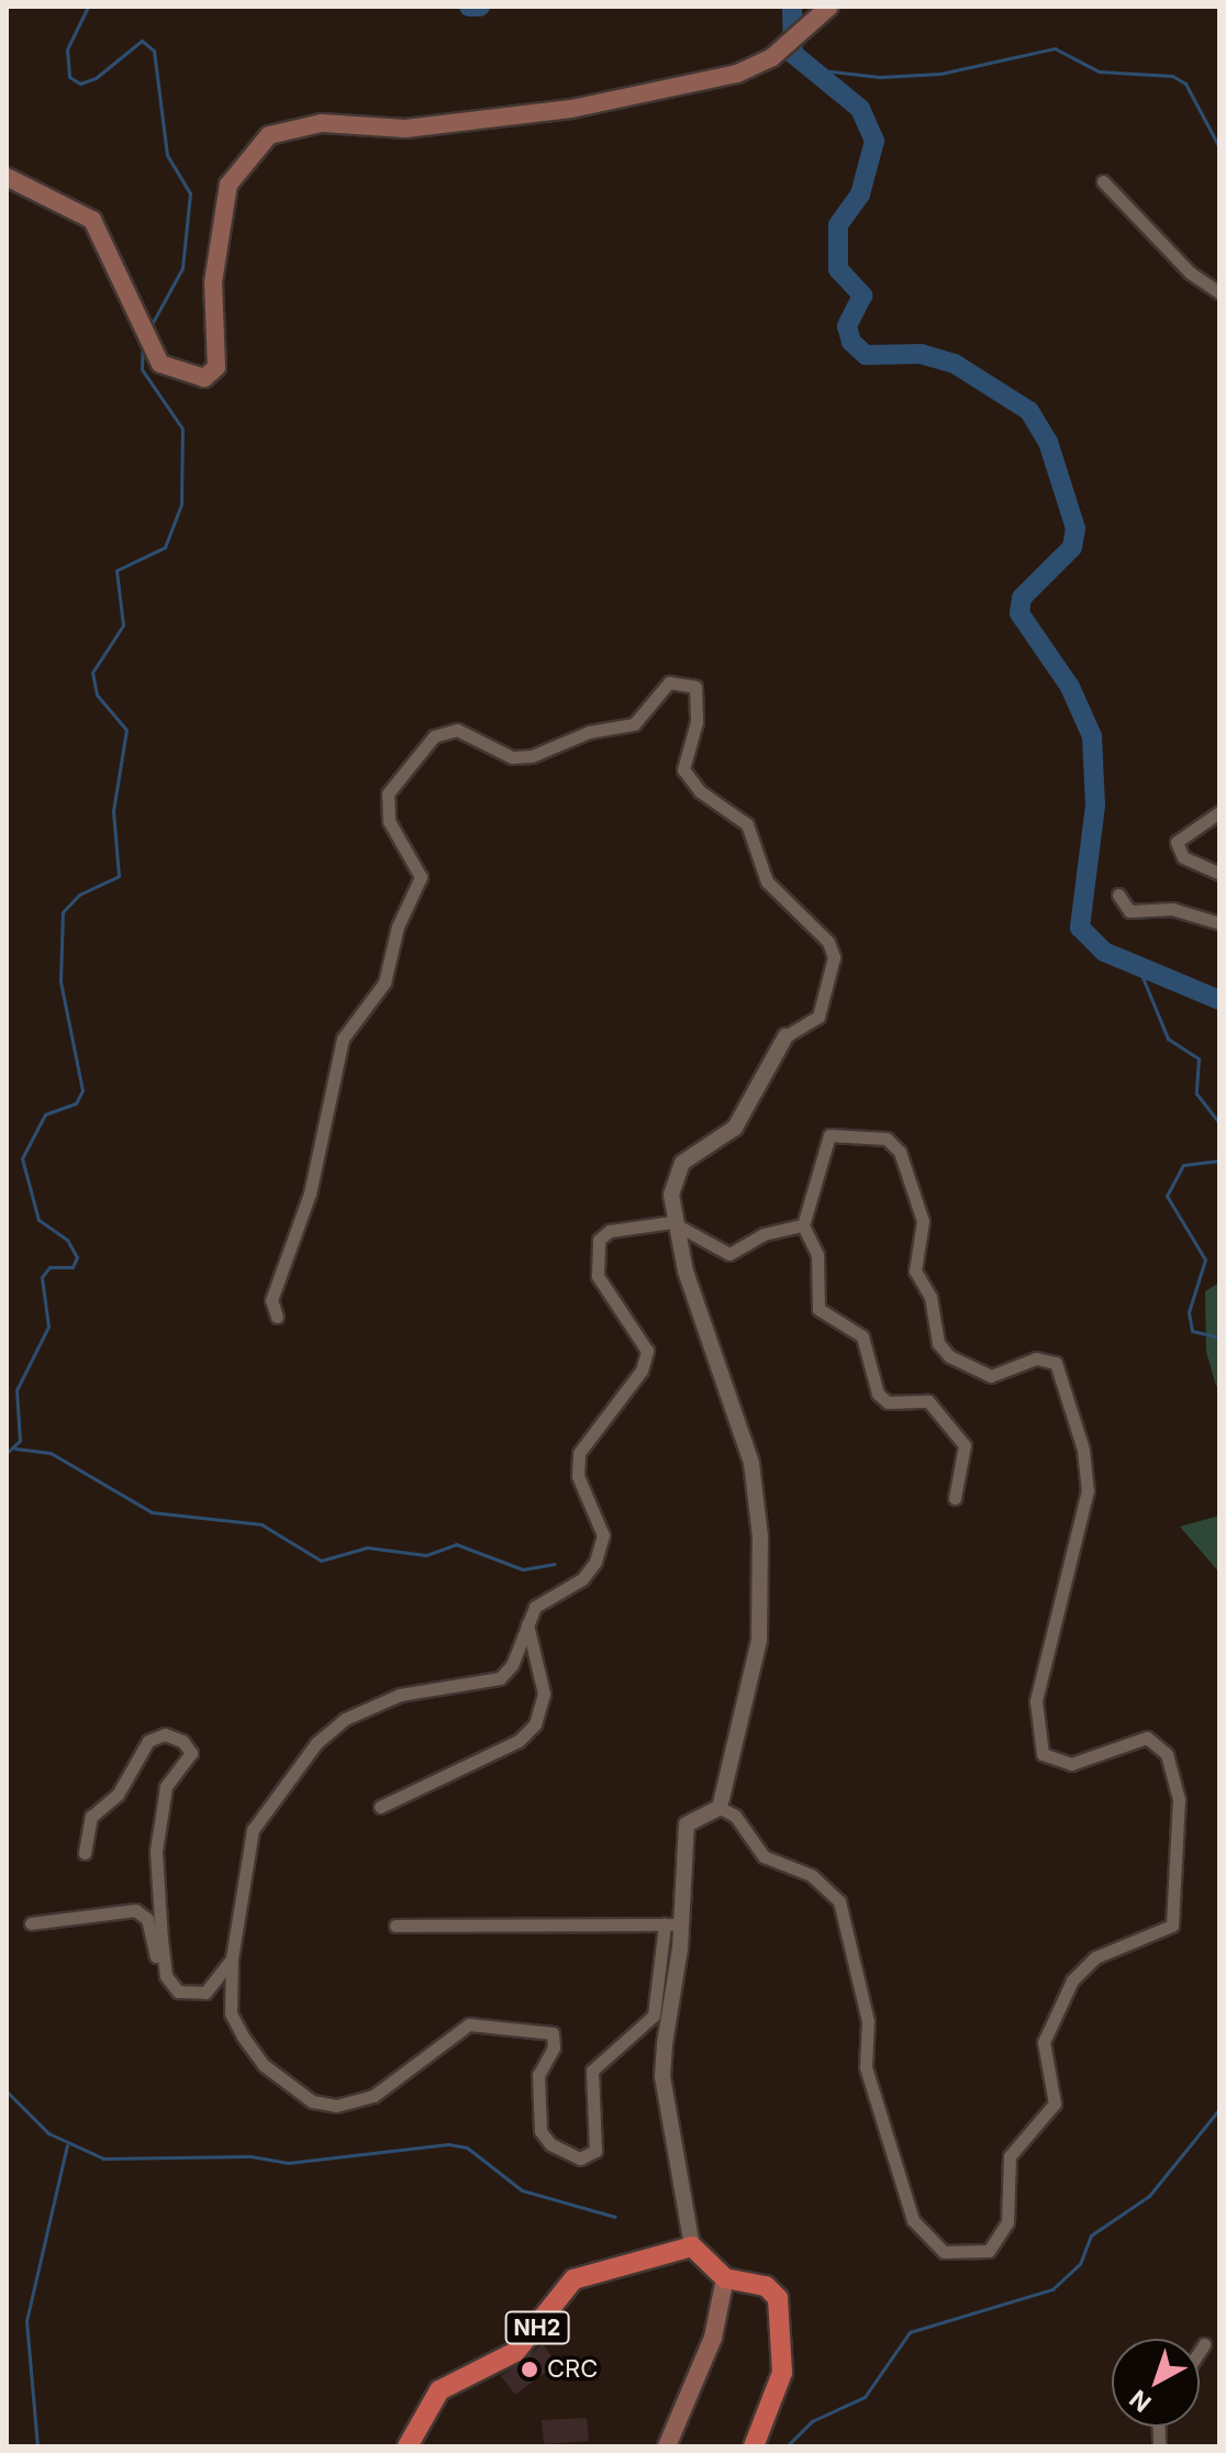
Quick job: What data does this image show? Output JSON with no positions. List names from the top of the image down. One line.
{"streets":{"highway":["NH2"]},"places":["CRC"],"north":"bottom left"}
